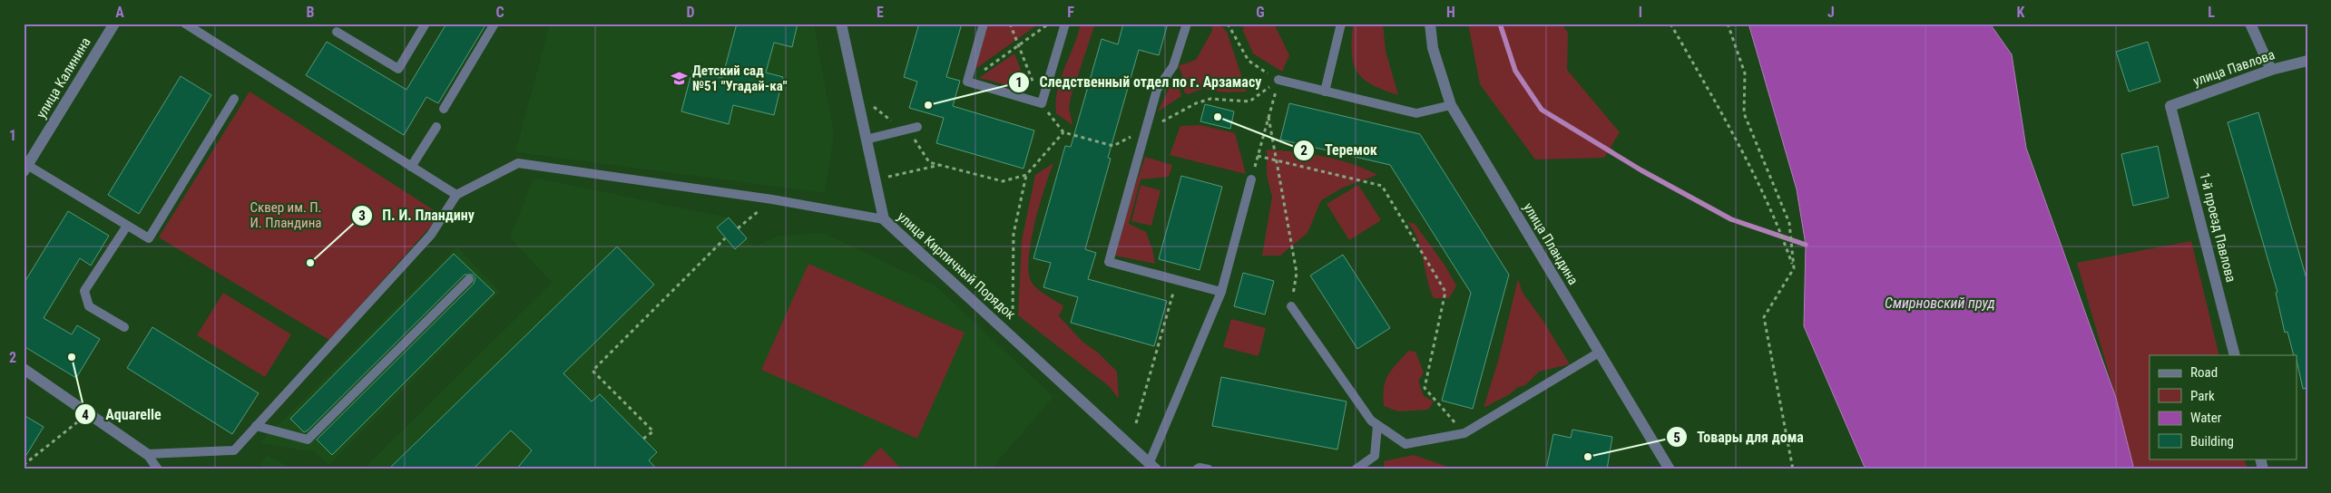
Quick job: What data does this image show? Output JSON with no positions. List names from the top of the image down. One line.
{"streets":{"street":["улица Павлова","улица Калинина","1-й проезд Павлова","улица Пландина","улица Кирпичный Порядок"]},"crossings":[["улица Павлова","1-й проезд Павлова"]],"water":["Смирновский пруд"],"parks":["Сквер им. П. И. Пландина"],"places":{"school or university":["Детский сад №51 \"Угадай-ка\""],"other":["Следственный отдел по г. Арзамасу","Теремок","П. И. Пландину","Aquarelle","Товары для дома"]},"legend":["Road","Park","Water","Building"],"grid":{"columns":["A","B","C","D","E","F","G","H","I","J","K","L"],"rows":["1","2"]}}
